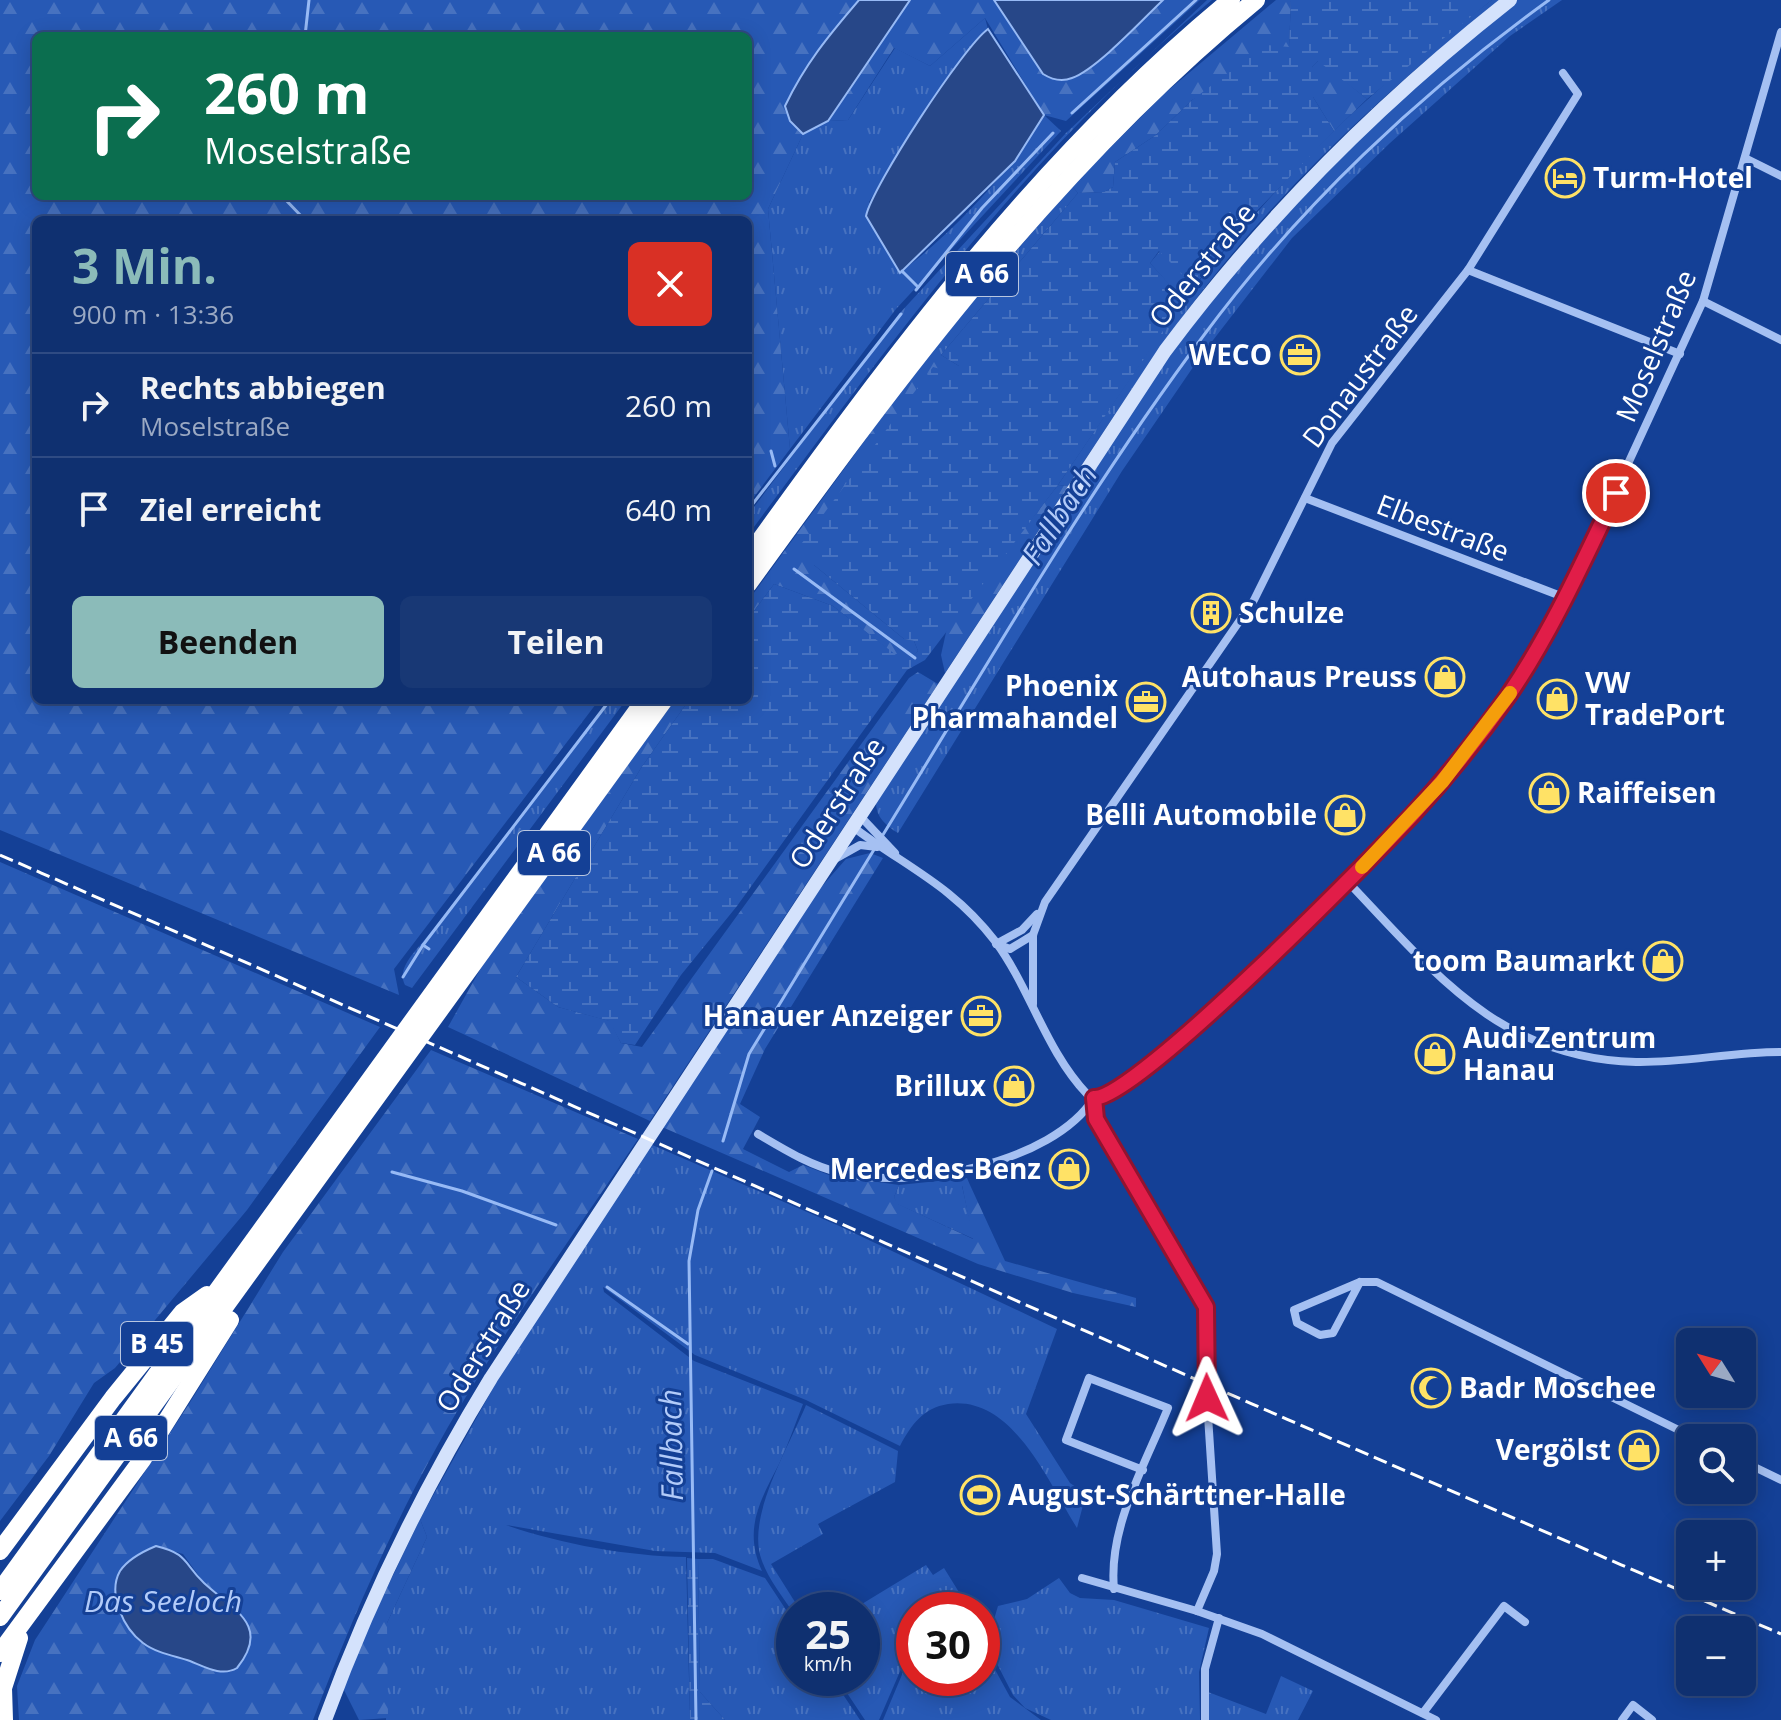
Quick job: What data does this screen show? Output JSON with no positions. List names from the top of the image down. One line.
{"streets":{"highway":["A 66","B 45"],"street":["Oderstraße","Moselstraße","Donaustraße","Elbestraße"]},"crossings":[["A 66","B 45"],["Moselstraße","Elbestraße"],["Donaustraße","Elbestraße"]],"water":["Fallbach","Das Seeloch"],"places":{"hotel":["Turm-Hotel"],"office":["WECO","Phoenix Pharmahandel","Hanauer Anzeiger"],"building":["Schulze"],"shop":["Autohaus Preuss","VW TradePort","Raiffeisen","Belli Automobile","toom Baumarkt","Audi Zentrum Hanau","Brillux","Mercedes-Benz","Vergölst"],"mosque":["Badr Moschee"],"sports":["August-Schärttner-Halle"]},"north":"top left","page":{"turn":["260 m","Moselstraße"],"heading":["3 Min.","900 m · 13:36"],"list":[{"name":"Rechts abbiegen","note":"Moselstraße","value":"260 m"},{"name":"Ziel erreicht","value":"640 m"}],"buttons":["Beenden","Teilen"],"map_buttons":["+","−"],"speed":"25 km/h","limit":"30"}}
